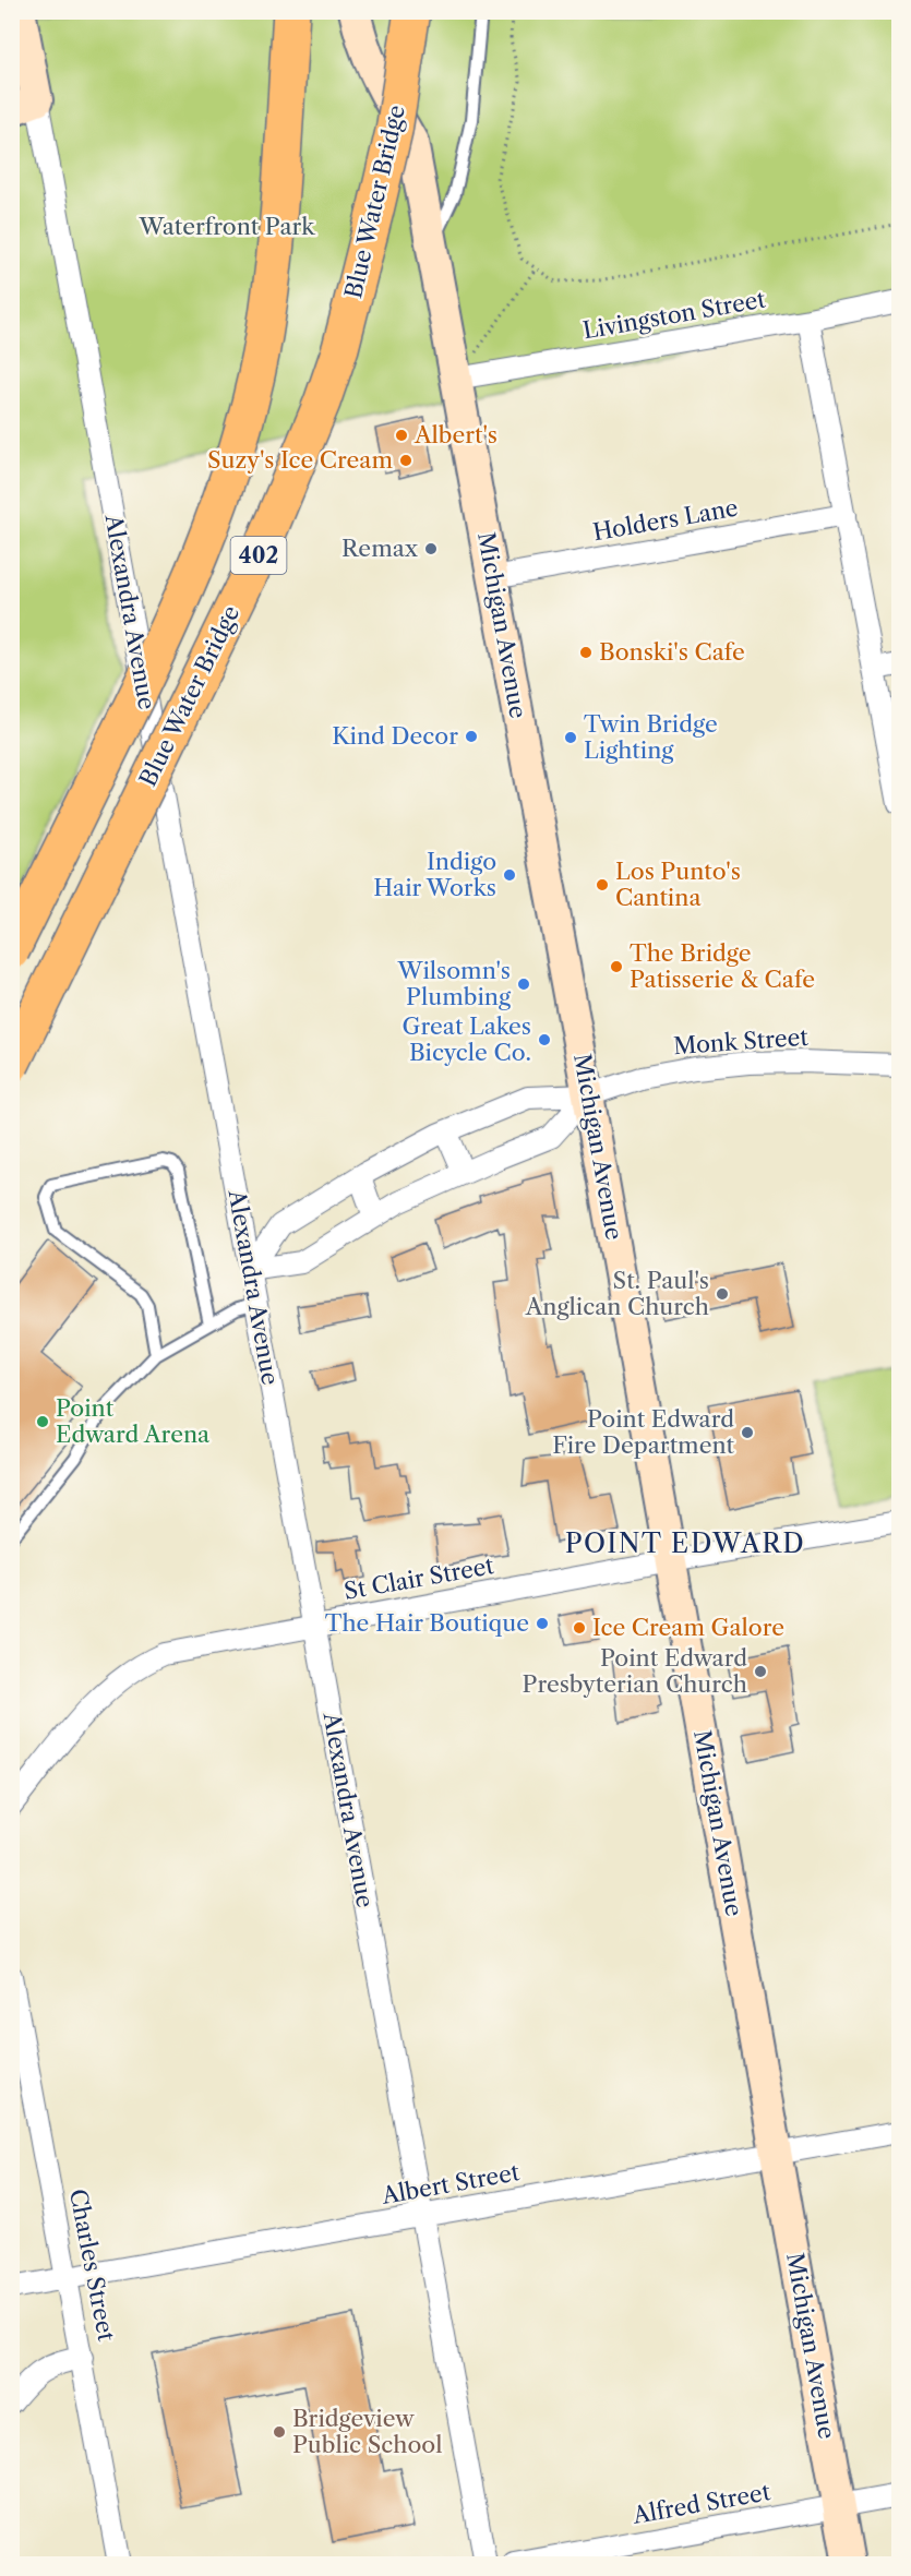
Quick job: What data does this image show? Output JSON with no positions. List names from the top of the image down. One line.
{"streets":{"highway":["Blue Water Bridge","402"],"street":["Livingston Street","Holders Lane","Alexandra Avenue","Michigan Avenue","Monk Street","St Clair Street","Albert Street","Charles Street","Alfred Street"]},"crossings":[["Livingston Street","Michigan Avenue"],["Holders Lane","Michigan Avenue"],["Alexandra Avenue","Monk Street"],["Alexandra Avenue","St Clair Street"],["Alexandra Avenue","Albert Street"],["Michigan Avenue","Monk Street"],["Michigan Avenue","St Clair Street"],["Michigan Avenue","Albert Street"],["Michigan Avenue","Alfred Street"],["Albert Street","Charles Street"]],"districts":["POINT EDWARD"],"parks":["Waterfront Park"],"places":["Albert's","Suzy's Ice Cream","Remax","Bonski's Cafe","Kind Decor","Twin Bridge Lighting","Indigo Hair Works","Los Punto's Cantina","The Bridge Patisserie & Cafe","Wilsomn's Plumbing","Great Lakes Bicycle Co.","St. Paul's Anglican Church","Point Edward Arena","Point Edward Fire Department","The Hair Boutique","Ice Cream Galore","Point Edward Presbyterian Church","Bridgeview Public School"]}
